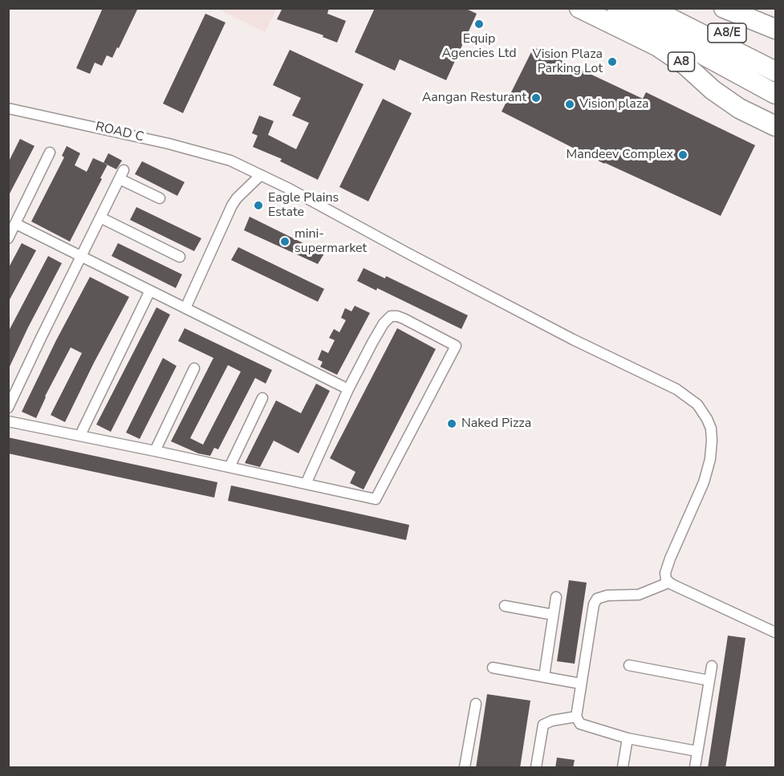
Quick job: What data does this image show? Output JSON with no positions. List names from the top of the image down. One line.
{"streets":{"highway":["A8/E","A8"],"street":["ROAD C"]},"places":["Equip Agencies Ltd","Vision Plaza Parking Lot","Aangan Resturant","Vision plaza","Mandeev Complex","Eagle Plains Estate","mini- supermarket","Naked Pizza"]}
